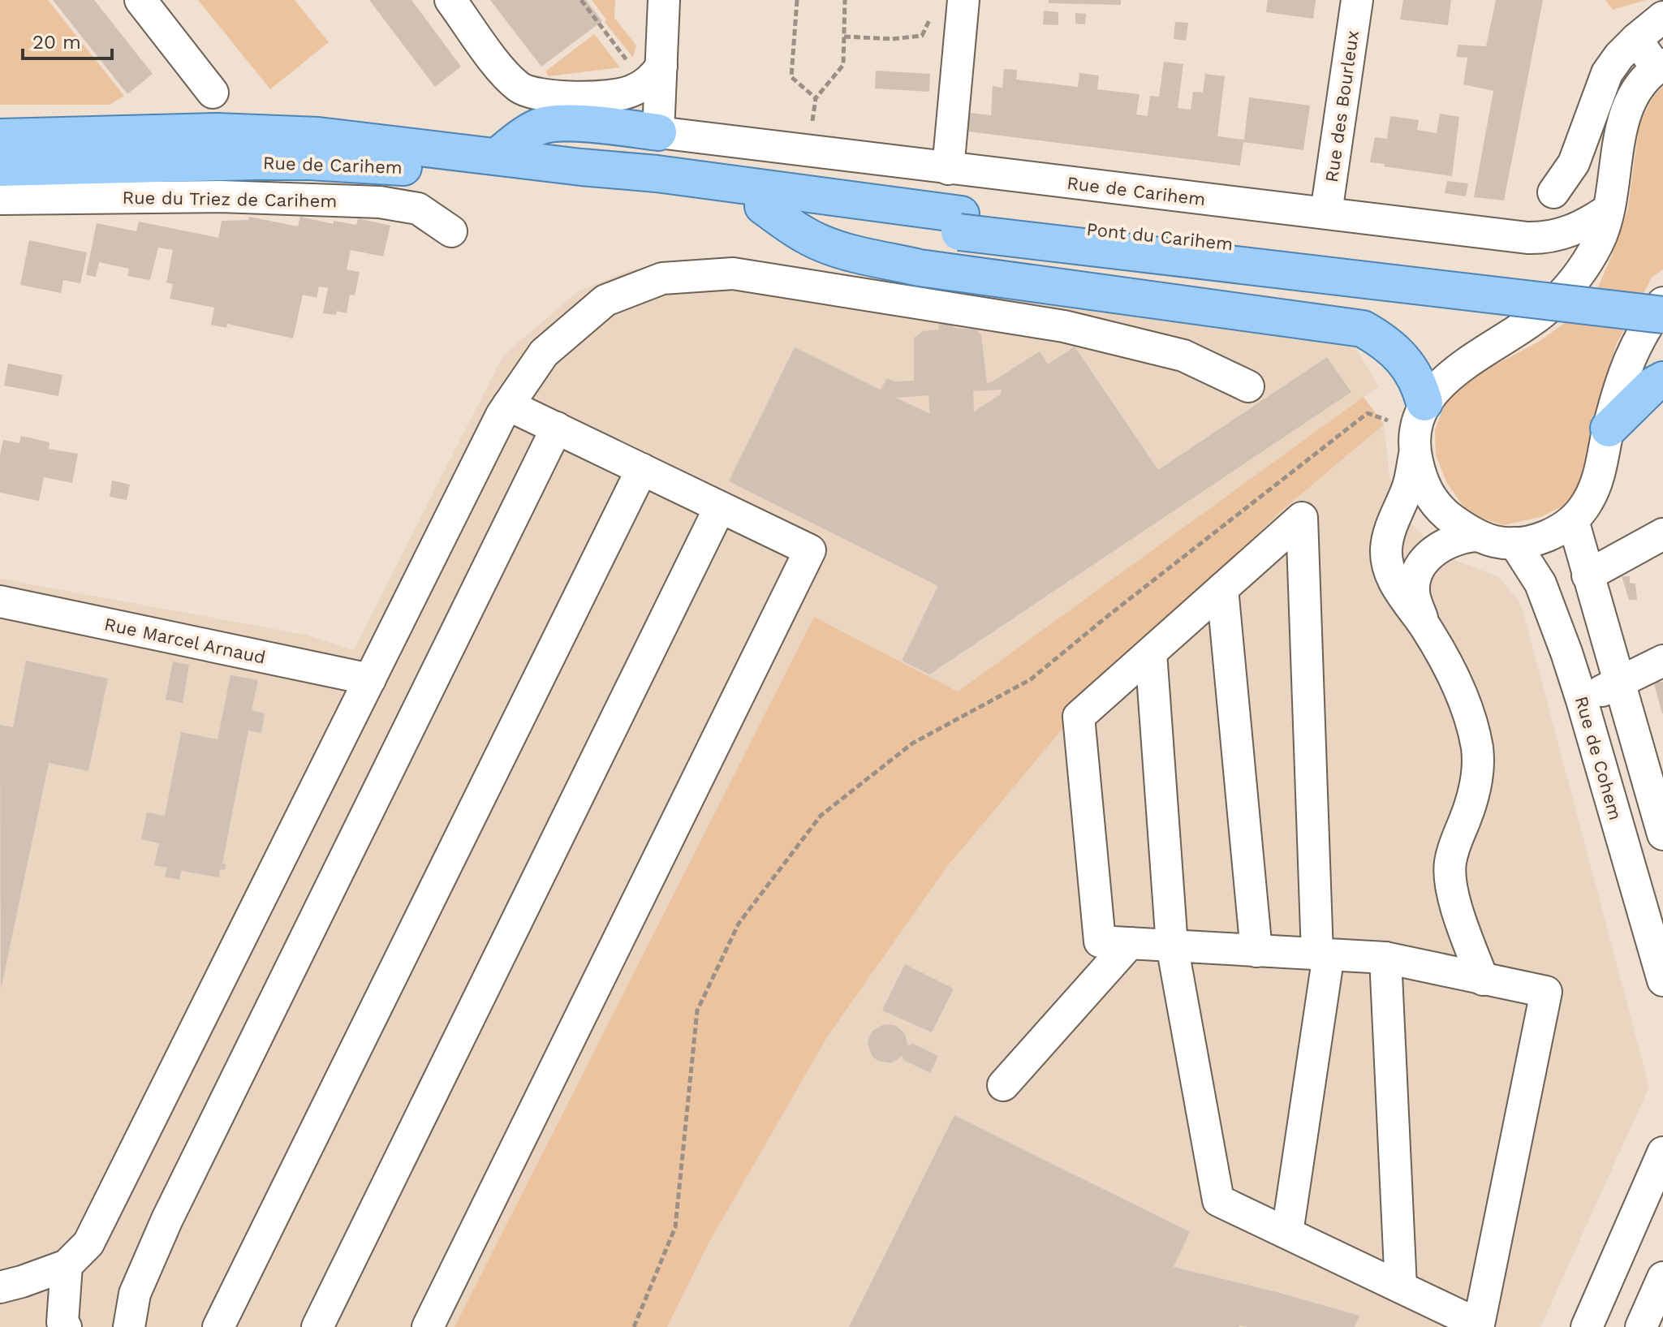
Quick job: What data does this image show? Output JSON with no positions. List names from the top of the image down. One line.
{"streets":{"main road":["Rue de Carihem","Pont du Carihem"],"street":["Rue des Bourleux","Rue du Triez de Carihem","Rue Marcel Arnaud","Rue de Cohem"]},"crossings":[["Rue des Bourleux","Rue de Carihem"],["Rue de Carihem","Pont du Carihem"]],"scale_bar":"20 m"}
